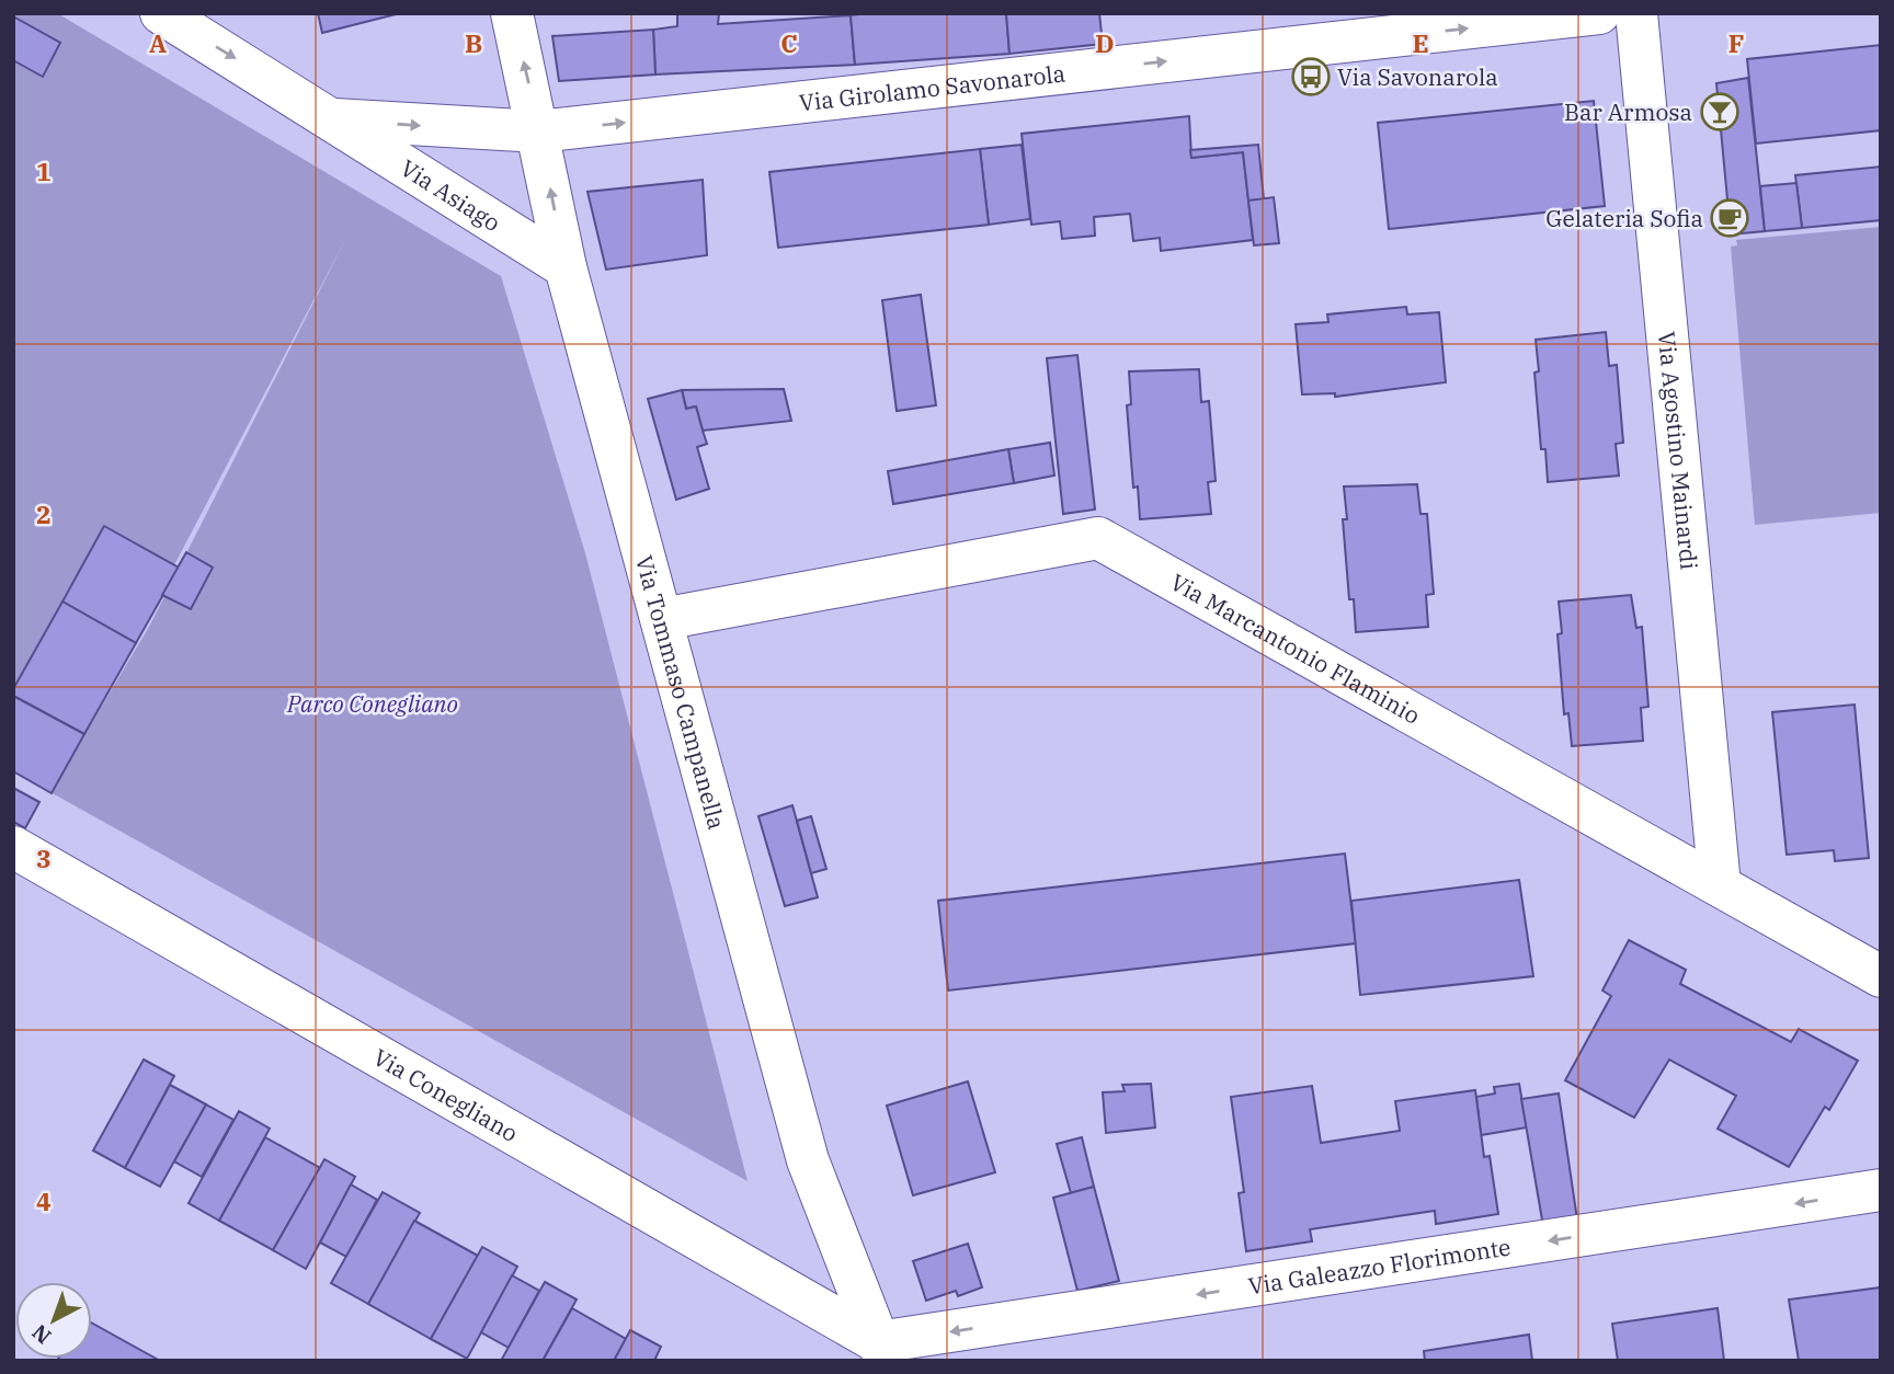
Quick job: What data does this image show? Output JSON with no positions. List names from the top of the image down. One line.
{"streets":{"street":["Via Girolamo Savonarola","Via Asiago","Via Agostino Mainardi","Via Marcantonio Flaminio","Via Tommaso Campanella","Via Conegliano","Via Galeazzo Florimonte"]},"crossings":[["Via Girolamo Savonarola","Via Asiago"],["Via Girolamo Savonarola","Via Tommaso Campanella"],["Via Asiago","Via Tommaso Campanella"],["Via Agostino Mainardi","Via Marcantonio Flaminio"],["Via Marcantonio Flaminio","Via Tommaso Campanella"],["Via Tommaso Campanella","Via Conegliano"],["Via Tommaso Campanella","Via Galeazzo Florimonte"],["Via Conegliano","Via Galeazzo Florimonte"]],"one_way":["Via Girolamo Savonarola","Via Galeazzo Florimonte"],"parks":["Parco Conegliano"],"places":{"bus stop":["Via Savonarola"],"bar":["Bar Armosa"],"cafe":["Gelateria Sofia"]},"north":"bottom left","grid":{"columns":["A","B","C","D","E","F"],"rows":["1","2","3","4"]}}
